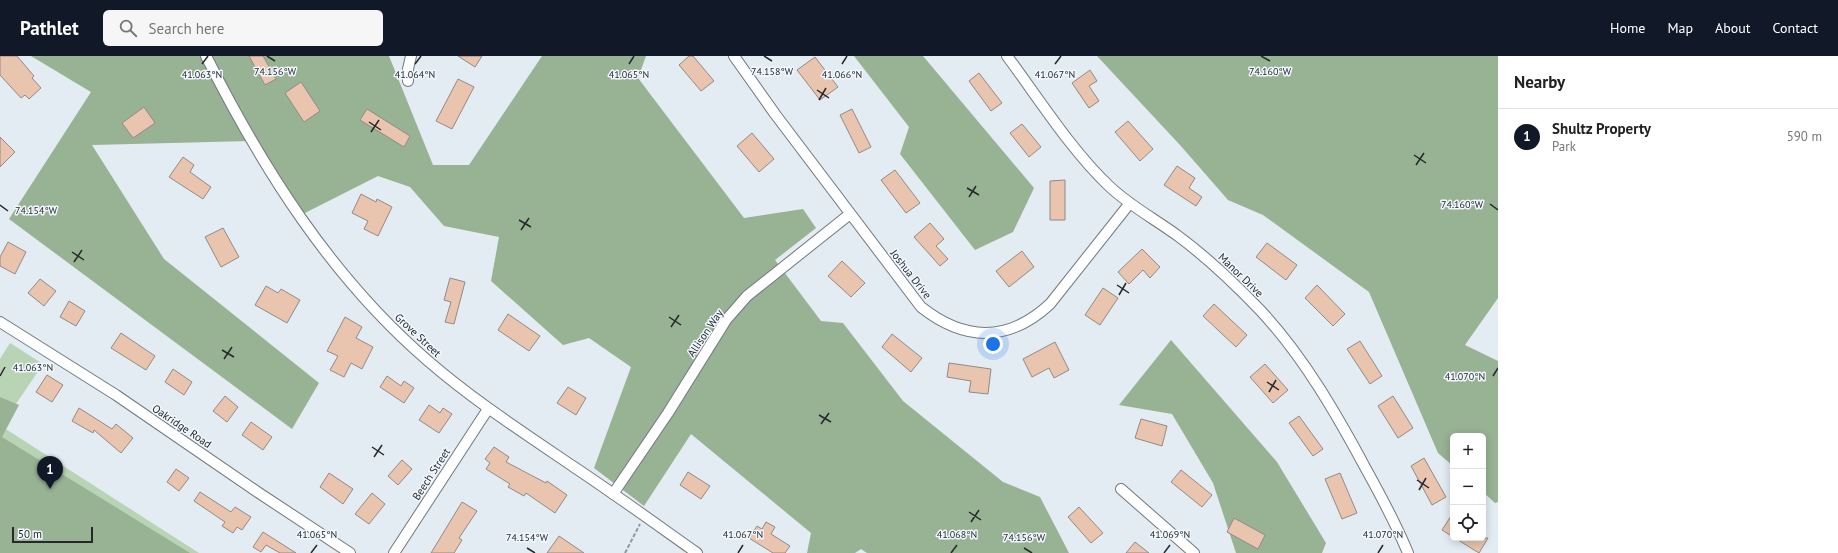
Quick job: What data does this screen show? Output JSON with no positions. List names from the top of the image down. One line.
{"streets":{"street":["Joshua Drive","Manor Drive","Allison Way","Grove Street","Oakridge Road","Beech Street"]},"crossings":[["Joshua Drive","Manor Drive"],["Joshua Drive","Allison Way"],["Allison Way","Grove Street"],["Grove Street","Beech Street"]],"scale_bar":"50 m","page":{"header":"Pathlet","search":"Search here","nav":["Home","Map","About","Contact"],"heading":"Nearby","list":[{"mark":"1","name":"Shultz Property","note":"Park","value":"590 m"}],"map_buttons":["+","−"],"pins":"1","scale":"50 m"},"coordinates":["74.158°W","74.156°W","74.160°W","41.064°N","41.065°N","41.066°N","41.067°N","41.063°N","74.154°W","41.070°N","41.068°N","41.069°N"]}
